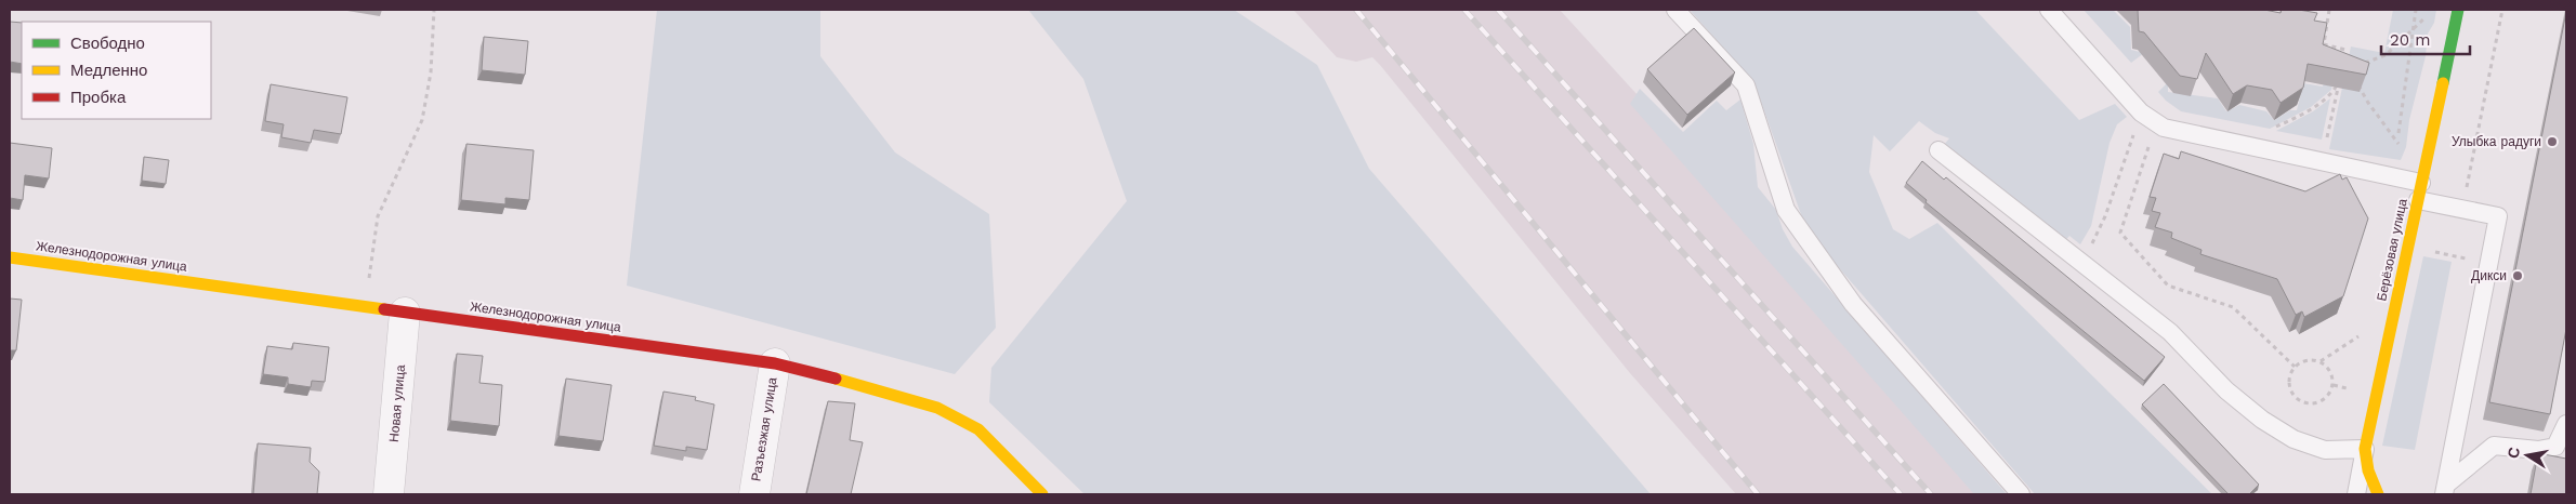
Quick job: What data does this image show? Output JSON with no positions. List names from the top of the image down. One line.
{"streets":{"street":["Берёзовая улица","Железнодорожная улица","Новая улица","Разъезжая улица"]},"crossings":[["Железнодорожная улица","Новая улица"],["Железнодорожная улица","Разъезжая улица"]],"places":["Улыбка радуги","Дикси"],"legend":["Свободно","Медленно","Пробка"],"scale_bar":"20 m","north":"left"}
